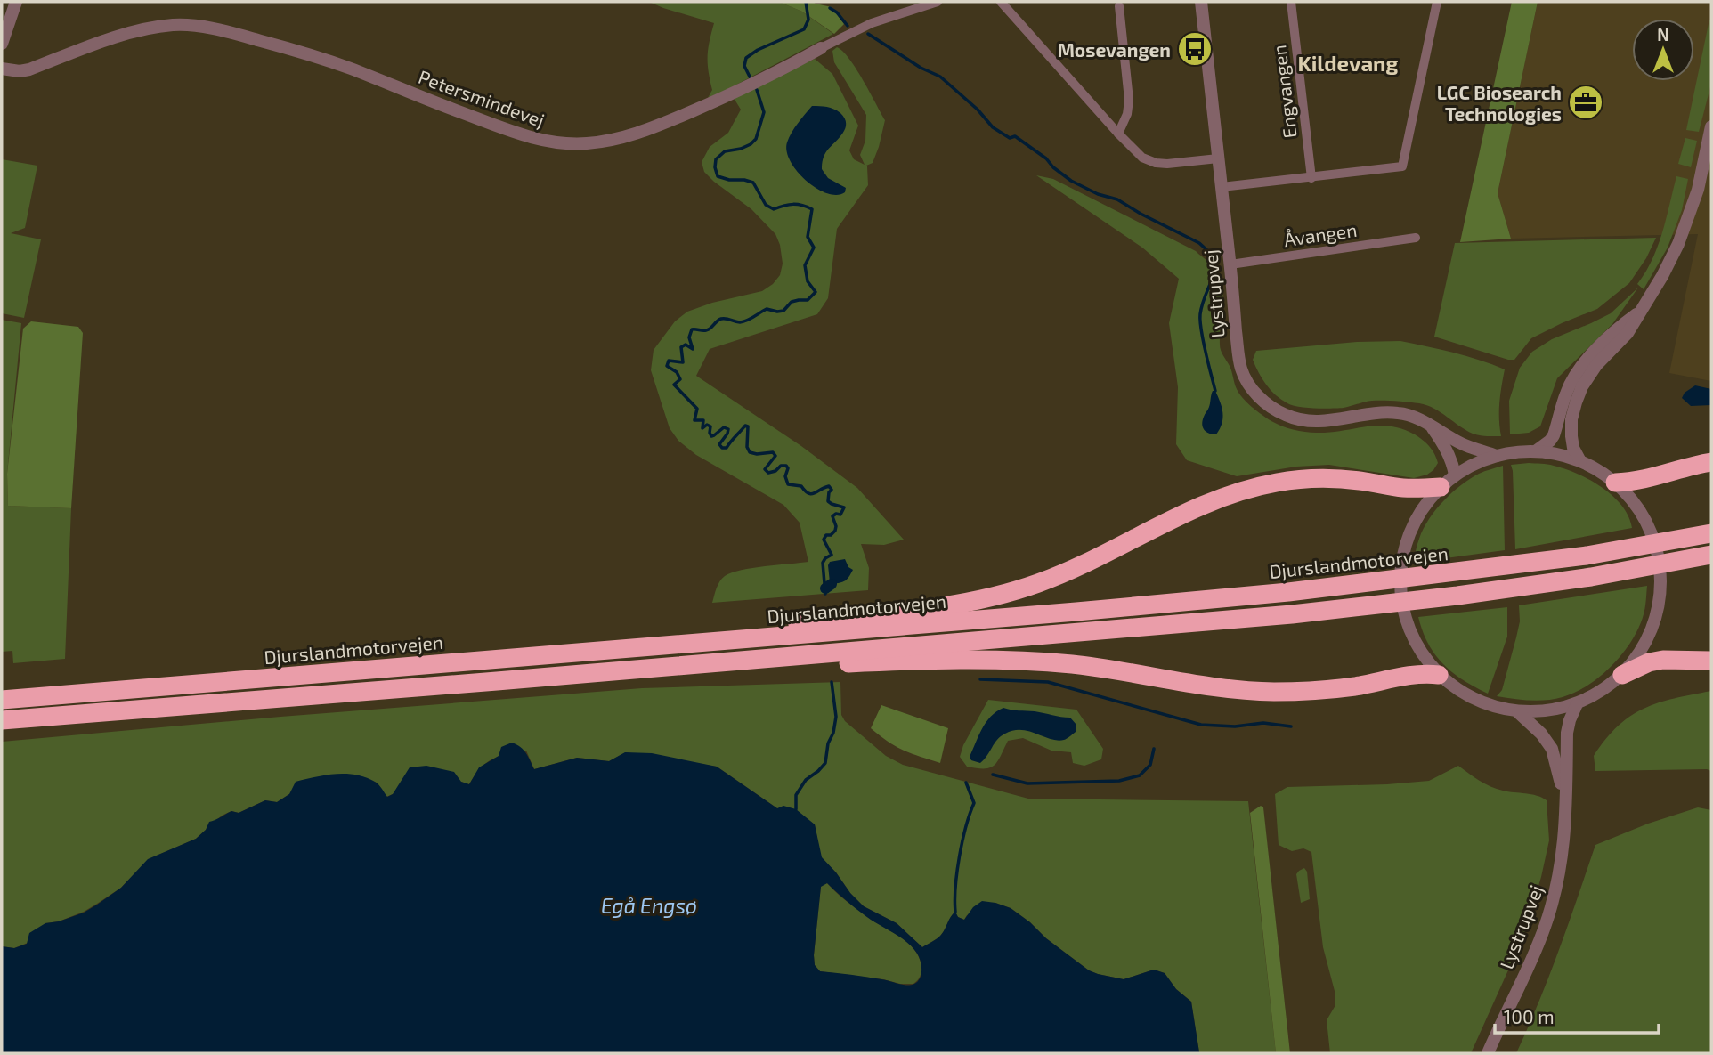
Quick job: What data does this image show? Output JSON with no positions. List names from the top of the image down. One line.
{"streets":{"highway":["Djurslandmotorvejen"],"street":["Engvangen","Petersmindevej","Åvangen","Lystrupvej"]},"crossings":[["Åvangen","Lystrupvej"]],"districts":["Kildevang"],"water":["Egå Engsø"],"places":{"bus stop":["Mosevangen"],"office":["LGC Biosearch Technologies"]},"scale_bar":"100 m","north":"top"}
